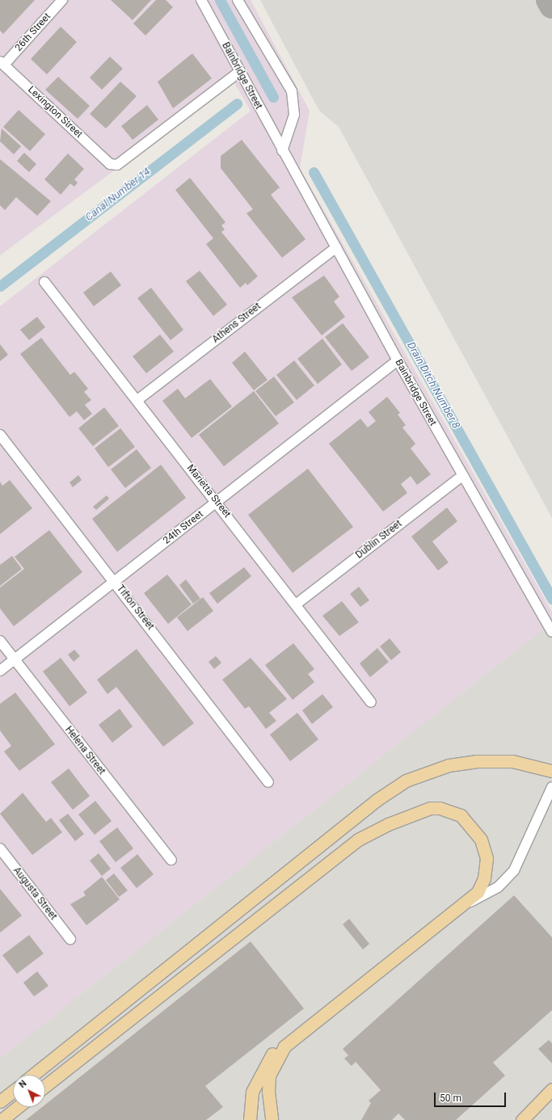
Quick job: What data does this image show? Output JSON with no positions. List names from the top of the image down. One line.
{"streets":{"street":["26th Street","Bainbridge Street","Lexington Street","Athens Street","Marietta Street","24th Street","Dublin Street","Tifton Street","Helena Street","Augusta Street"]},"crossings":[["26th Street","Lexington Street"],["Bainbridge Street","Lexington Street"],["Bainbridge Street","Athens Street"],["Bainbridge Street","24th Street"],["Bainbridge Street","Dublin Street"],["Athens Street","Marietta Street"],["Marietta Street","24th Street"],["Marietta Street","Dublin Street"],["24th Street","Tifton Street"],["24th Street","Helena Street"]],"water":["Canal Number 14","Drain Ditch Number 8"],"scale_bar":"50 m","north":"top left"}
